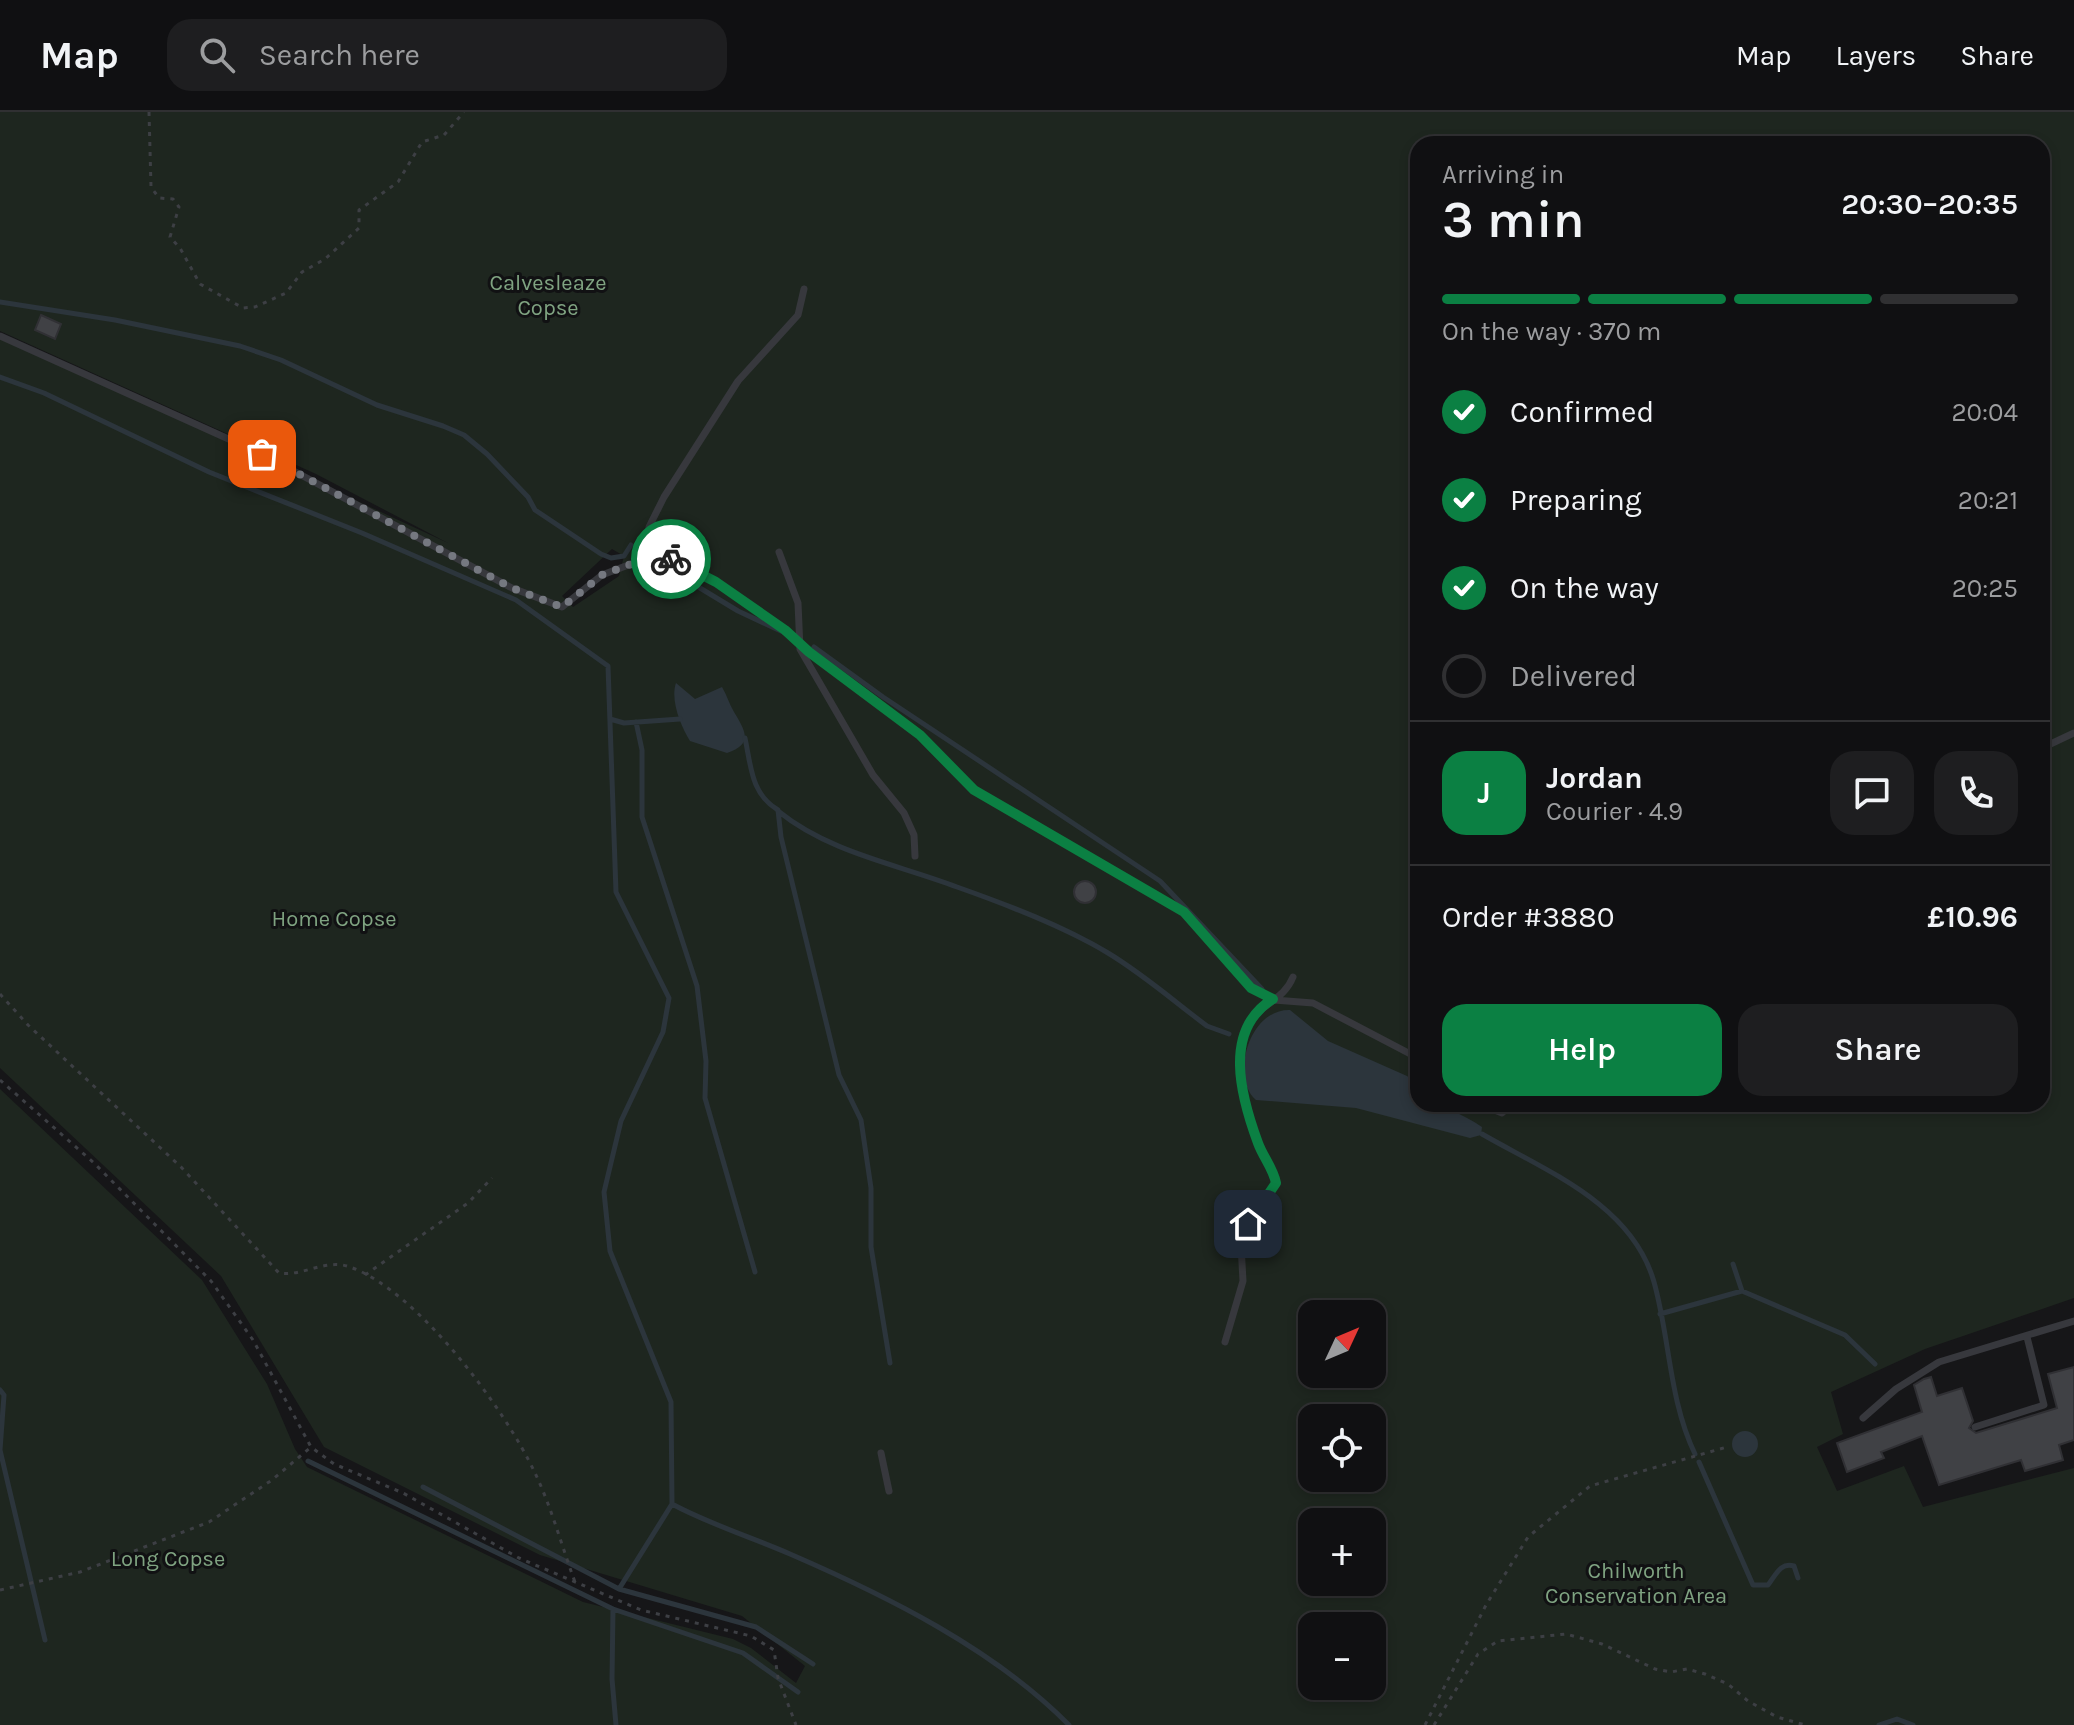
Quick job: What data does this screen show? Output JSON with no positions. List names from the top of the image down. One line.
{"parks":["Calvesleaze Copse","Home Copse","Long Copse","Chilworth Conservation Area"],"north":"top right","page":{"header":"Map","search":"Search here","nav":["Map","Layers","Share"],"heading":["3 min","Arriving in","20:30–20:35"],"panel":["Jordan","Courier · 4.9","Order #3880","£10.96"],"bar":"On the way · 370 m","list":[["Confirmed","20:04"],["Preparing","20:21"],["On the way","20:25"],"Delivered"],"round":"J","buttons":["Help","Share"],"map_buttons":["+","−"]}}
